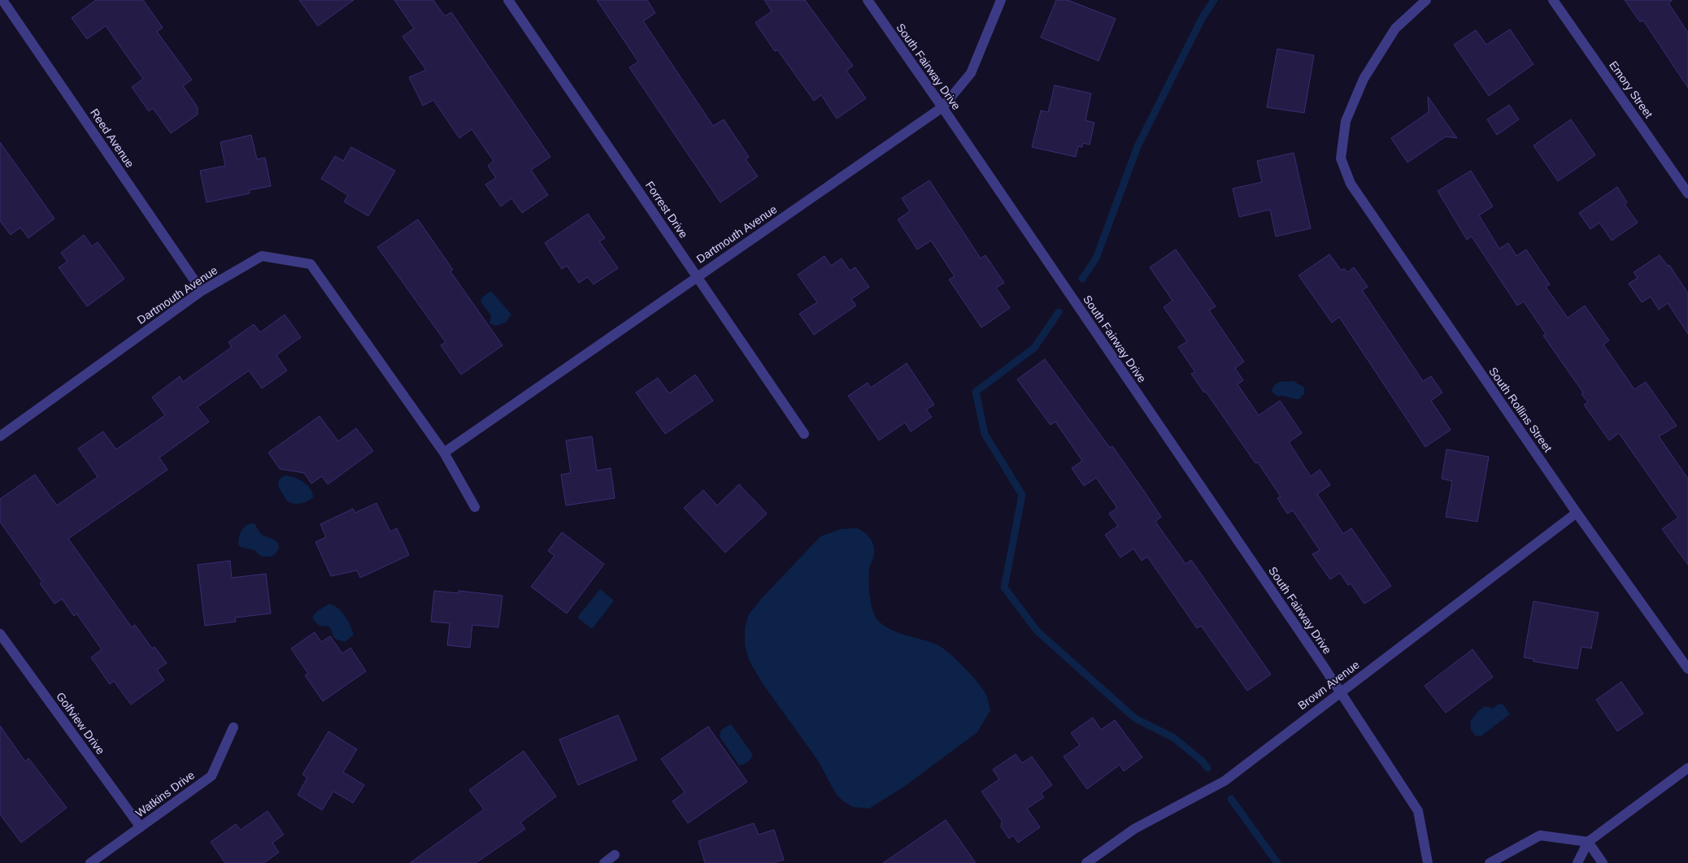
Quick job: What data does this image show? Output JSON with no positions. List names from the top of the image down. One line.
{"streets":{"street":["South Fairway Drive","Emory Street","Reed Avenue","Forrest Drive","Dartmouth Avenue","South Rollins Street","Brown Avenue","Golfview Drive","Watkins Drive"]},"crossings":[["South Fairway Drive","Dartmouth Avenue"],["South Fairway Drive","Brown Avenue"],["Reed Avenue","Dartmouth Avenue"],["Forrest Drive","Dartmouth Avenue"],["South Rollins Street","Brown Avenue"],["Golfview Drive","Watkins Drive"]]}
